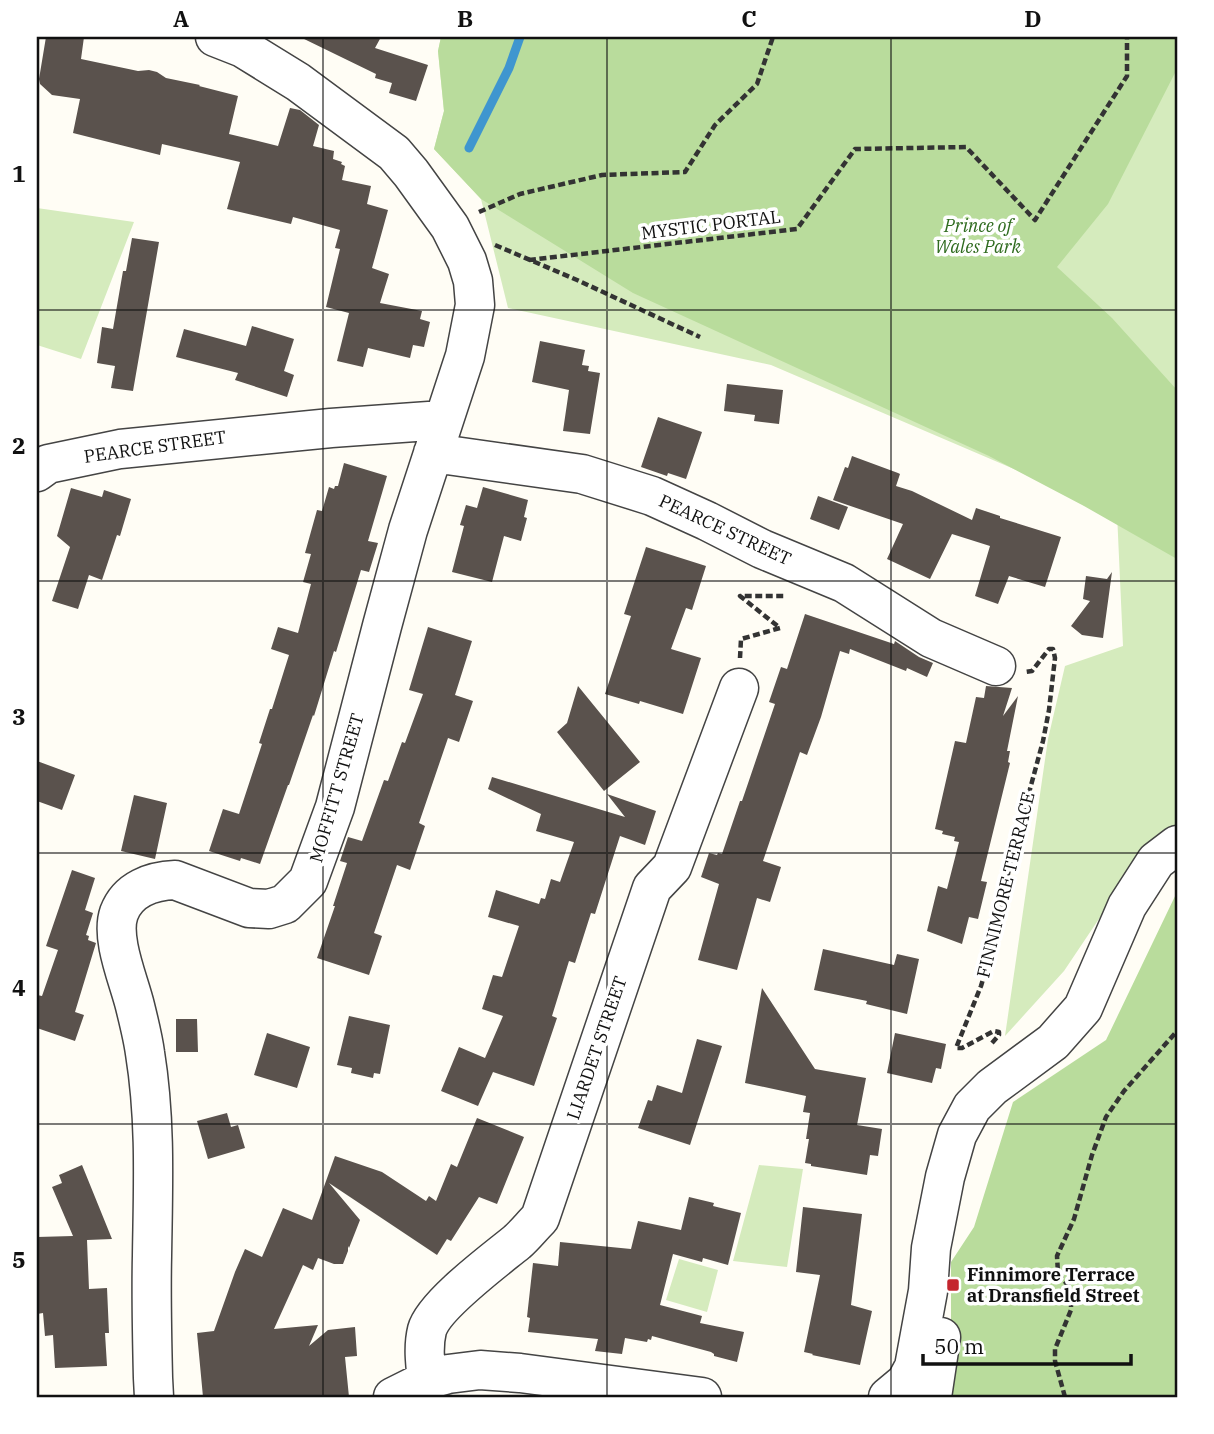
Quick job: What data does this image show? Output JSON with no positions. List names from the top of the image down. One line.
{"streets":{"street":["PEARCE STREET","MOFFITT STREET","LIARDET STREET"],"path":["MYSTIC PORTAL","FINNIMORE TERRACE"]},"crossings":[["PEARCE STREET","MOFFITT STREET"],["PEARCE STREET","FINNIMORE TERRACE"]],"parks":["Prince of Wales Park"],"places":{"transit":["Finnimore Terrace at Dransfield Street"]},"scale_bar":"50 m","grid":{"columns":["A","B","C","D"],"rows":["1","2","3","4","5"]}}
